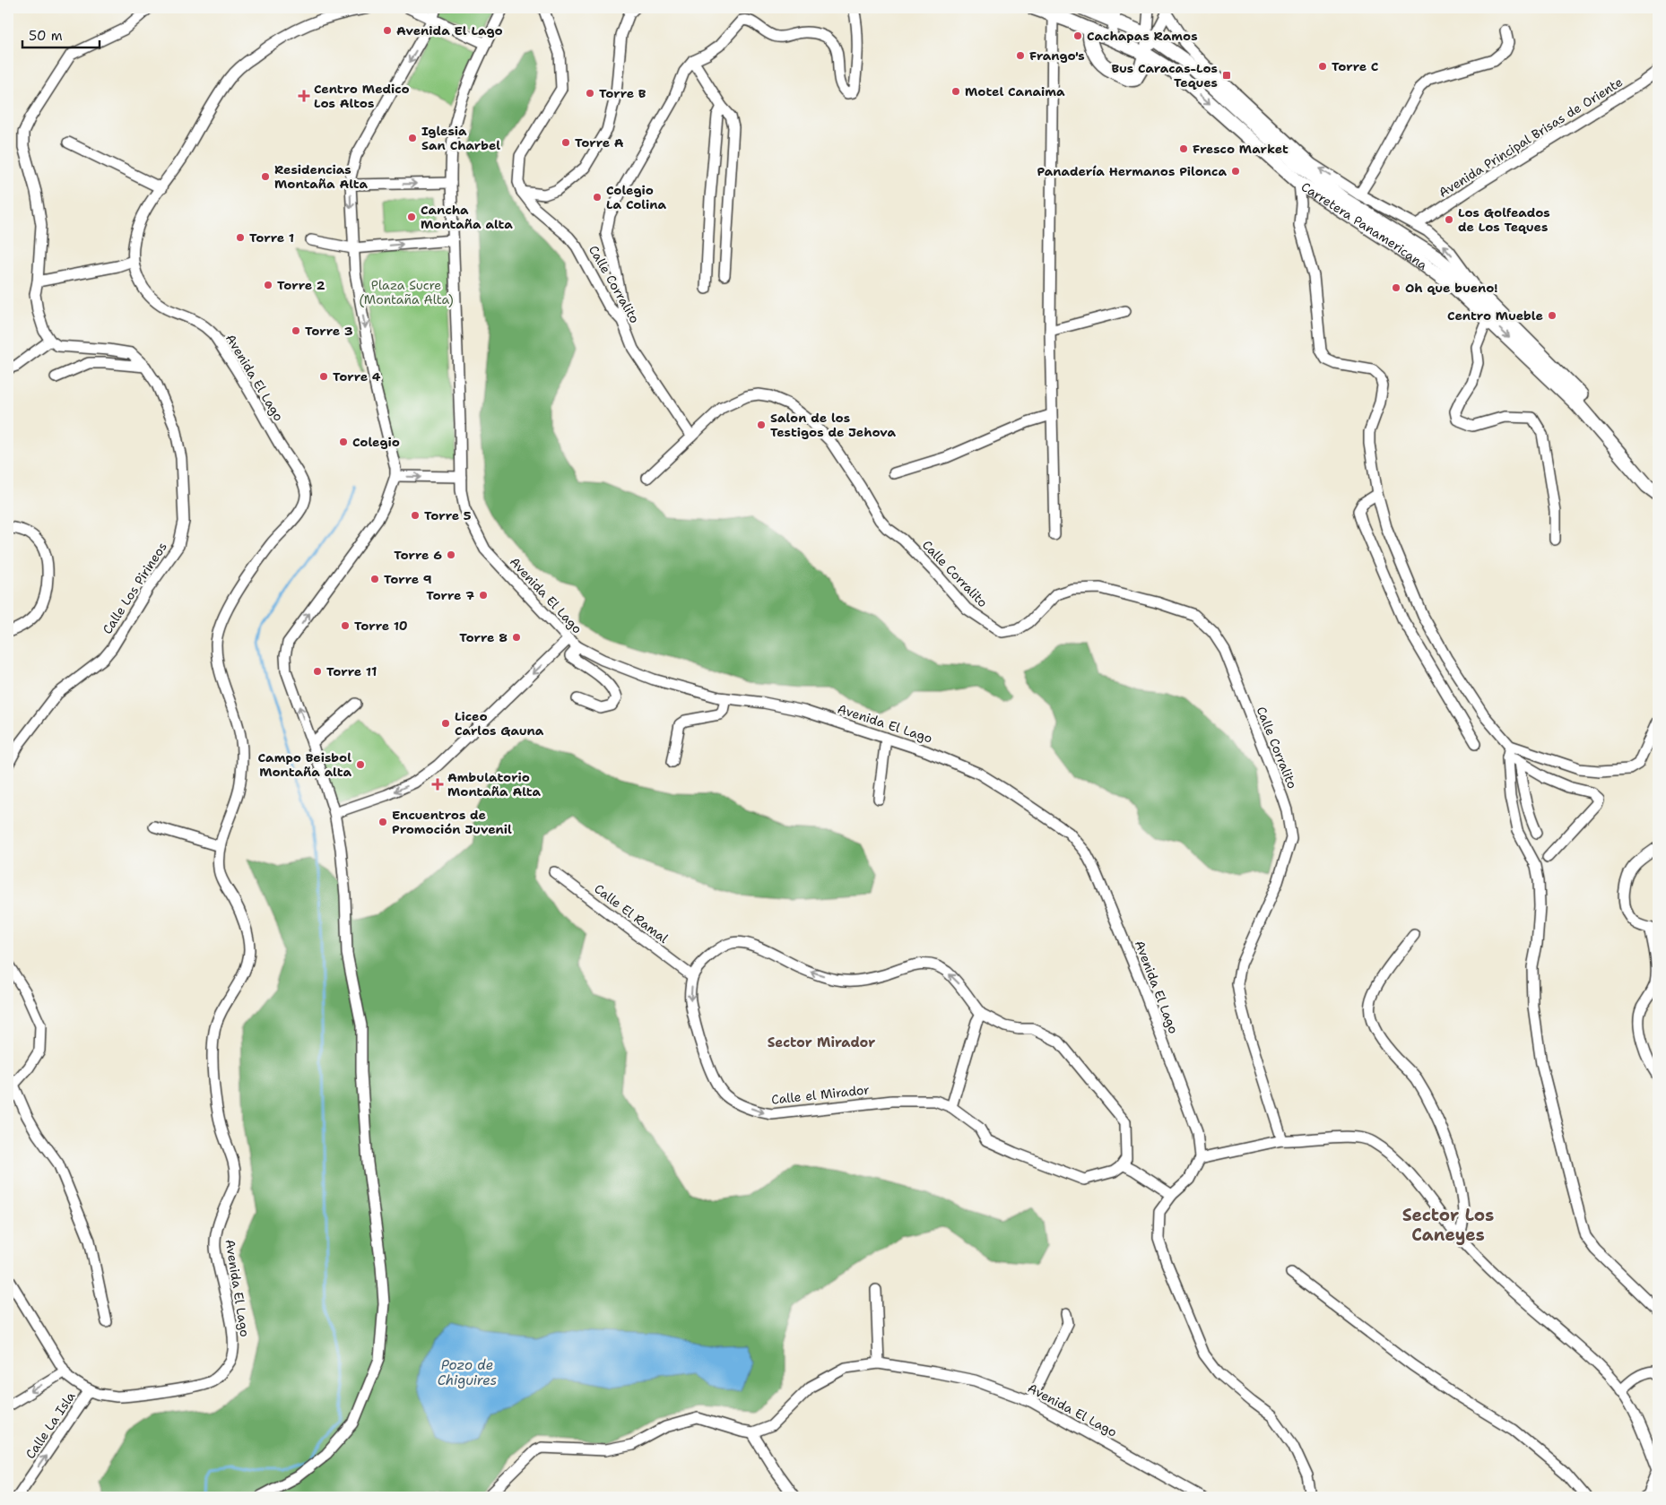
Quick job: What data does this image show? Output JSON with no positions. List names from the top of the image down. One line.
{"streets":{"main road":["Carretera Panamericana"],"street":["Avenida Principal Brisas de Oriente","Calle Corralito","Avenida El Lago","Calle Los Pirineos","Calle El Ramal","Calle el Mirador","Calle La Isla"]},"crossings":[["Avenida El Lago","Calle La Isla"],["Calle El Ramal","Calle el Mirador"]],"one_way":["Calle el Mirador"],"districts":["Sector Mirador","Sector Los Caneyes"],"water":["Pozo de Chiguires"],"parks":["Plaza Sucre (Montaña Alta)"],"places":{"other":["Avenida El Lago","Cachapas Ramos","Frango's","Torre C","Motel Canaima","Torre B","Iglesia San Charbel","Torre A","Fresco Market","Panadería Hermanos Pilonca","Residencias Montaña Alta","Colegio La Colina","Cancha Montaña alta","Los Golfeados de Los Teques","Torre 1","Torre 2","Oh que bueno!","Centro Mueble","Torre 3","Torre 4","Salon de los Testigos de Jehova","Colegio","Torre 5","Torre 6","Torre 9","Torre 7","Torre 10","Torre 8","Torre 11","Liceo Carlos Gauna","Campo Beisbol Montaña alta","Encuentros de Promoción Juvenil"],"transit":["Bus Caracas-Los Teques"],"health":["Centro Medico Los Altos","Ambulatorio Montaña Alta"]},"scale_bar":"50 m"}
